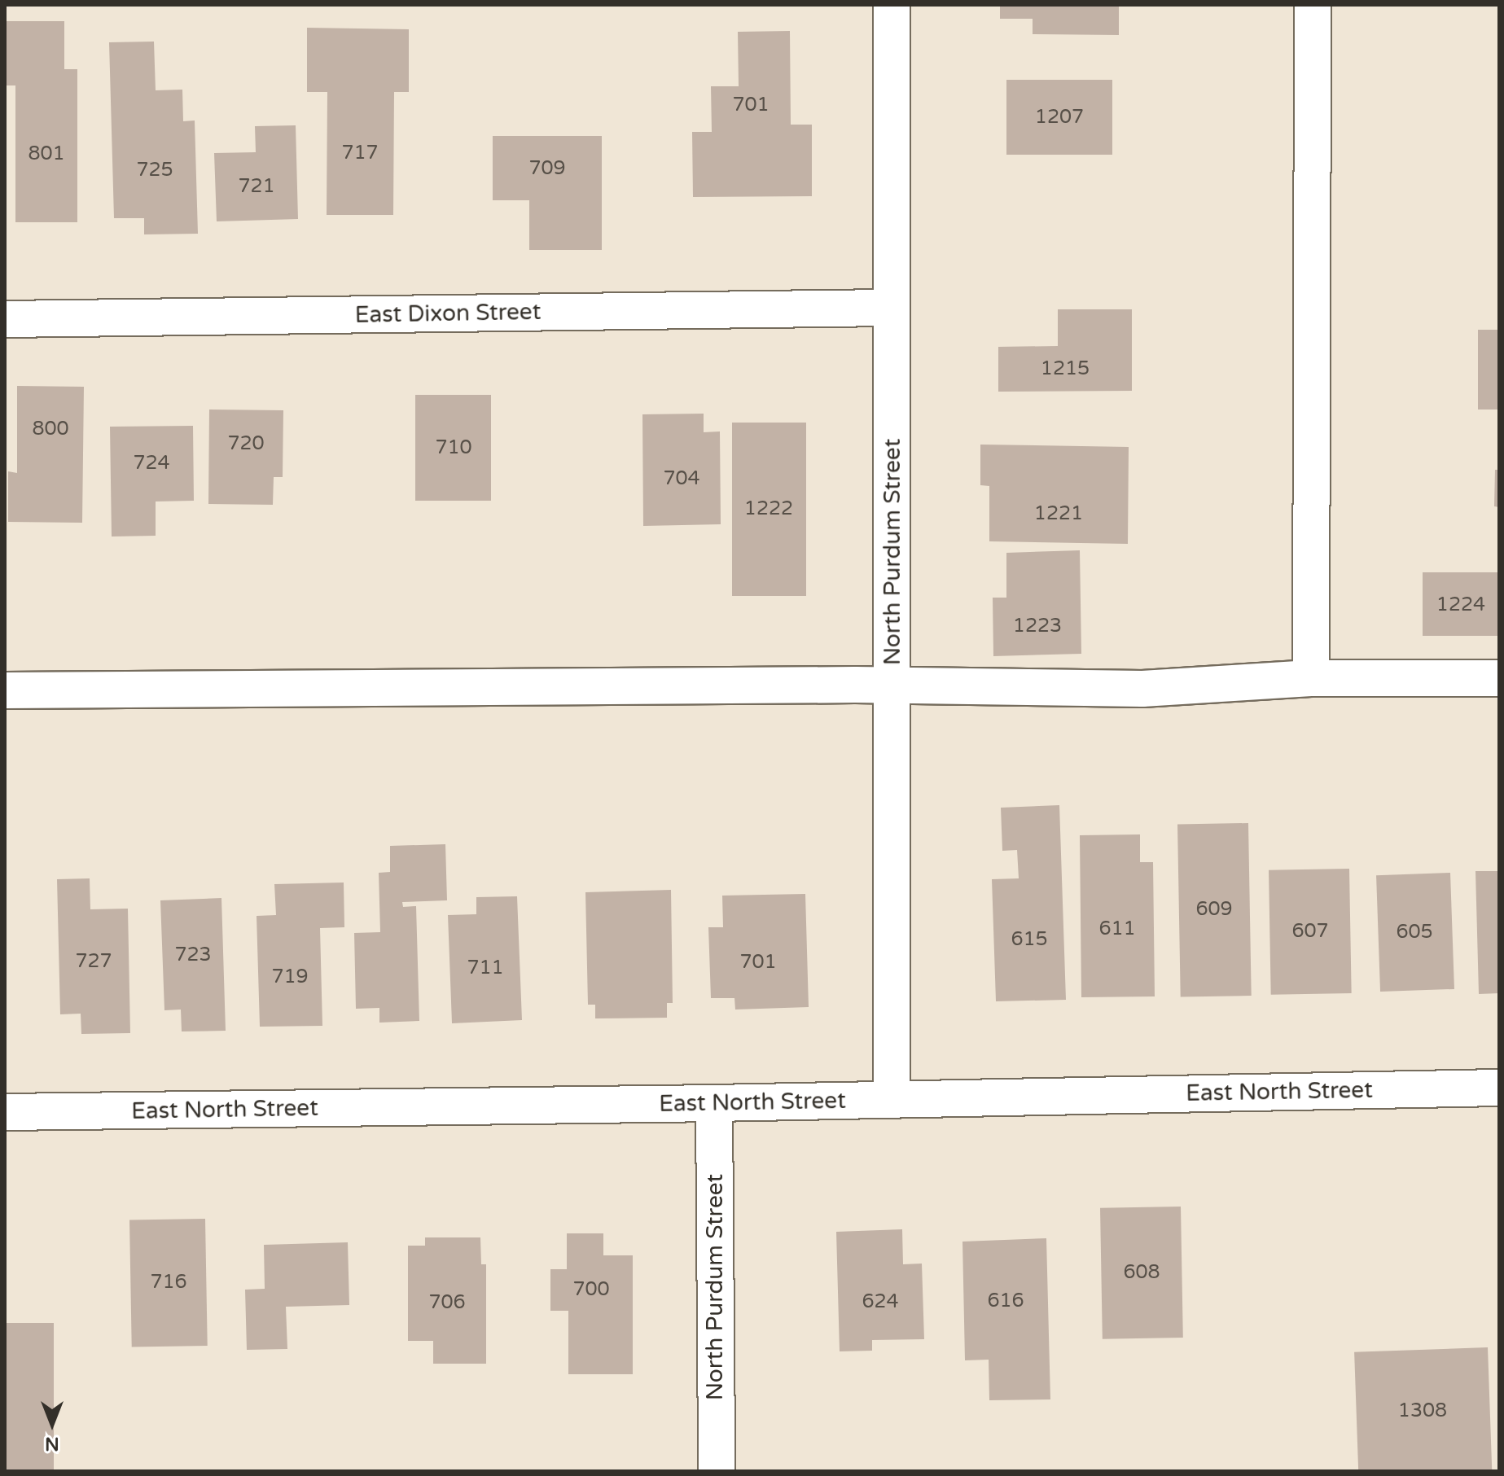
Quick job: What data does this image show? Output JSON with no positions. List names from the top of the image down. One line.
{"streets":{"street":["East Dixon Street","North Purdum Street","East North Street"]},"crossings":[["East Dixon Street","North Purdum Street"],["North Purdum Street","East North Street"]],"house_numbers":["701","1207","717","801","709","725","721","1215","800","720","710","724","704","1222","1221","1224","1223","609","611","607","605","615","723","727","701","711","719","608","716","700","616","624","706","1308"],"north":"bottom"}
